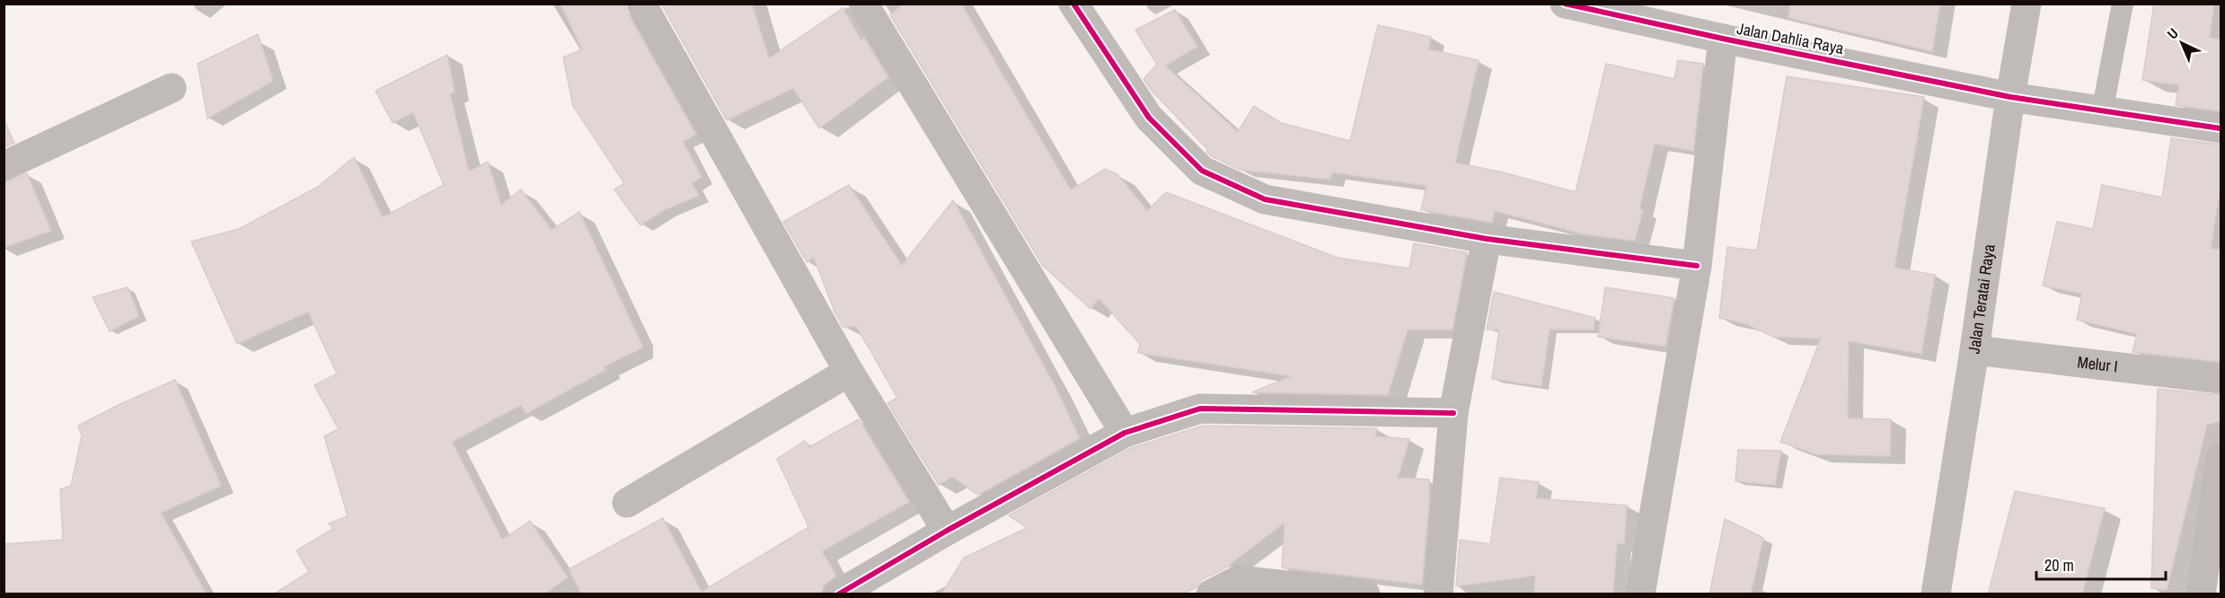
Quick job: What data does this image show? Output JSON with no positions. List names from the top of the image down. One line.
{"streets":{"street":["Jalan Dahlia Raya","Jalan Teratai Raya","Melur I"]},"crossings":[["Jalan Dahlia Raya","Jalan Teratai Raya"],["Jalan Teratai Raya","Melur I"]],"scale_bar":"20 m","north":"top left"}
